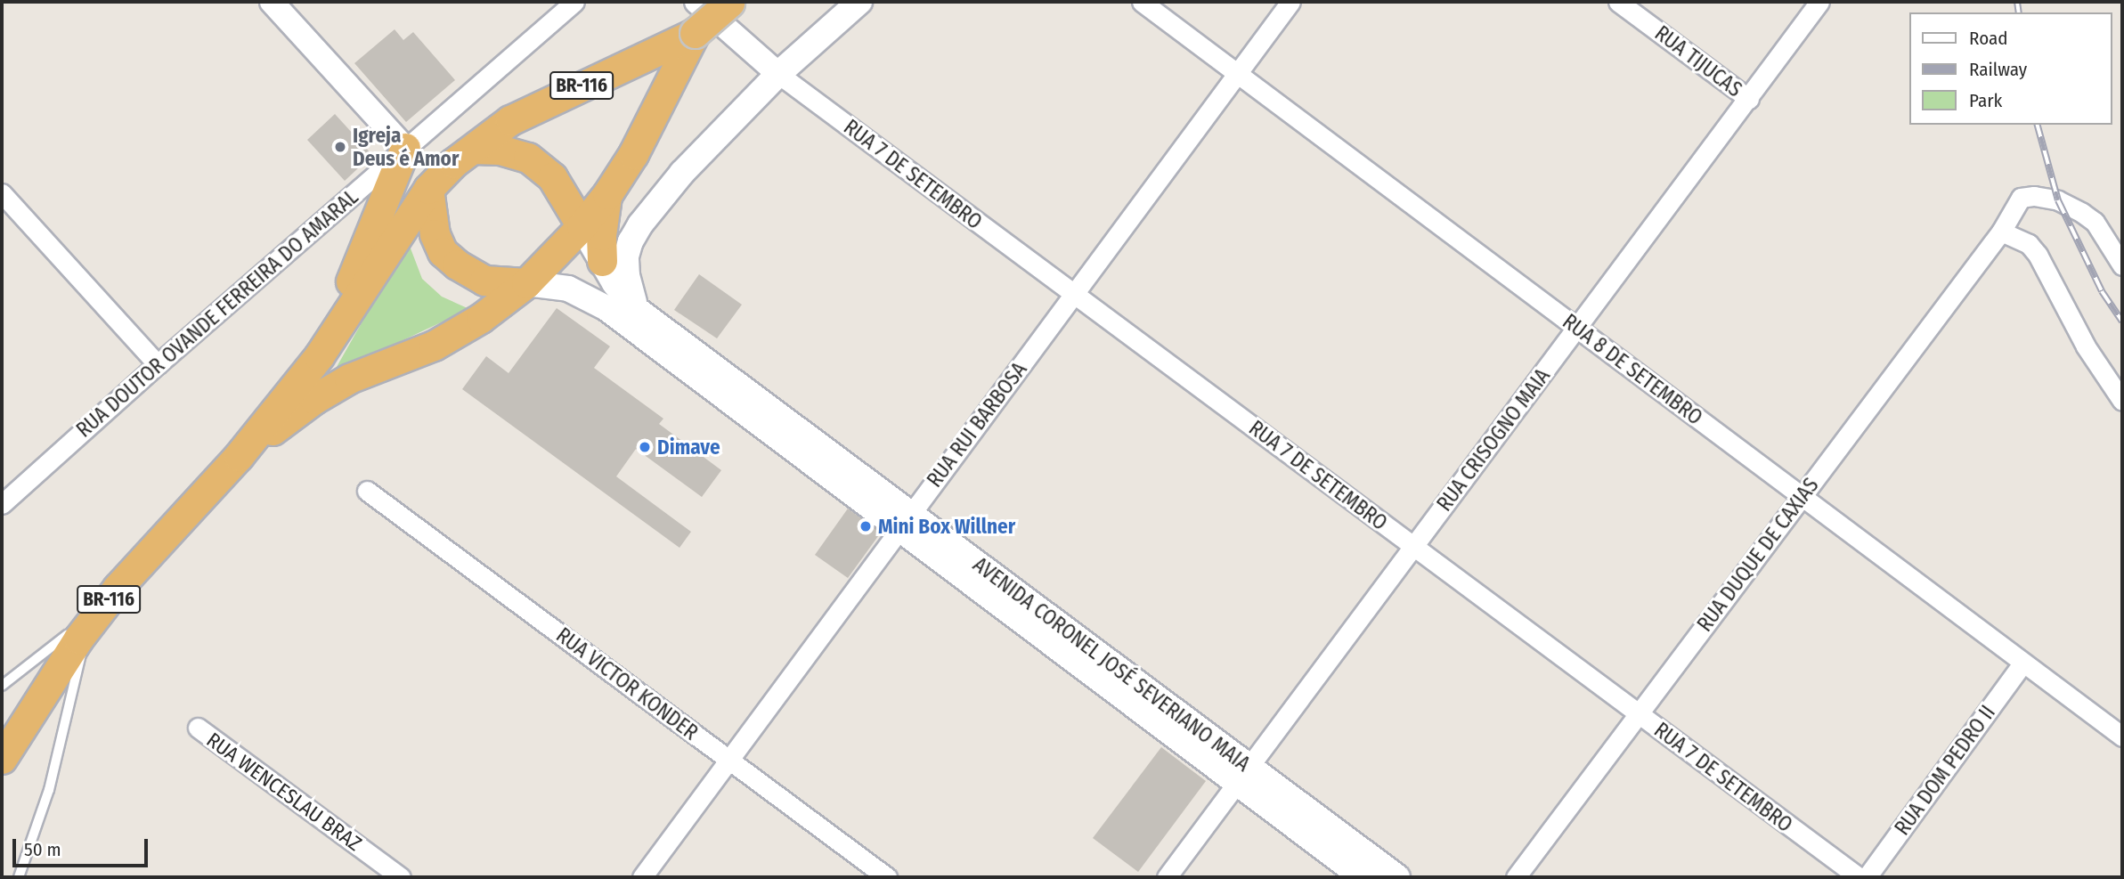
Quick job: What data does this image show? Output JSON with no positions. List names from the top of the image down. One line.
{"streets":{"highway":["BR-116"],"main road":["AVENIDA CORONEL JOSÉ SEVERIANO MAIA"],"street":["RUA TIJUCAS","RUA 7 DE SETEMBRO","RUA DOUTOR OVANDE FERREIRA DO AMARAL","RUA 8 DE SETEMBRO","RUA RUI BARBOSA","RUA CRISOGNO MAIA","RUA DUQUE DE CAXIAS","RUA VICTOR KONDER","RUA DOM PEDRO II","RUA WENCESLAU BRAZ"]},"crossings":[["RUA TIJUCAS","RUA CRISOGNO MAIA"],["BR-116","AVENIDA CORONEL JOSÉ SEVERIANO MAIA"],["RUA 7 DE SETEMBRO","RUA RUI BARBOSA"],["RUA 7 DE SETEMBRO","RUA CRISOGNO MAIA"],["RUA 7 DE SETEMBRO","RUA DUQUE DE CAXIAS"],["RUA 8 DE SETEMBRO","RUA RUI BARBOSA"],["RUA 8 DE SETEMBRO","RUA CRISOGNO MAIA"],["RUA 8 DE SETEMBRO","RUA DUQUE DE CAXIAS"],["RUA 8 DE SETEMBRO","RUA DOM PEDRO II"],["RUA RUI BARBOSA","AVENIDA CORONEL JOSÉ SEVERIANO MAIA"],["RUA RUI BARBOSA","RUA VICTOR KONDER"],["RUA CRISOGNO MAIA","AVENIDA CORONEL JOSÉ SEVERIANO MAIA"]],"places":["Igreja Deus é Amor","Dimave","Mini Box Willner"],"legend":["Road","Railway","Park"],"scale_bar":"50 m"}
